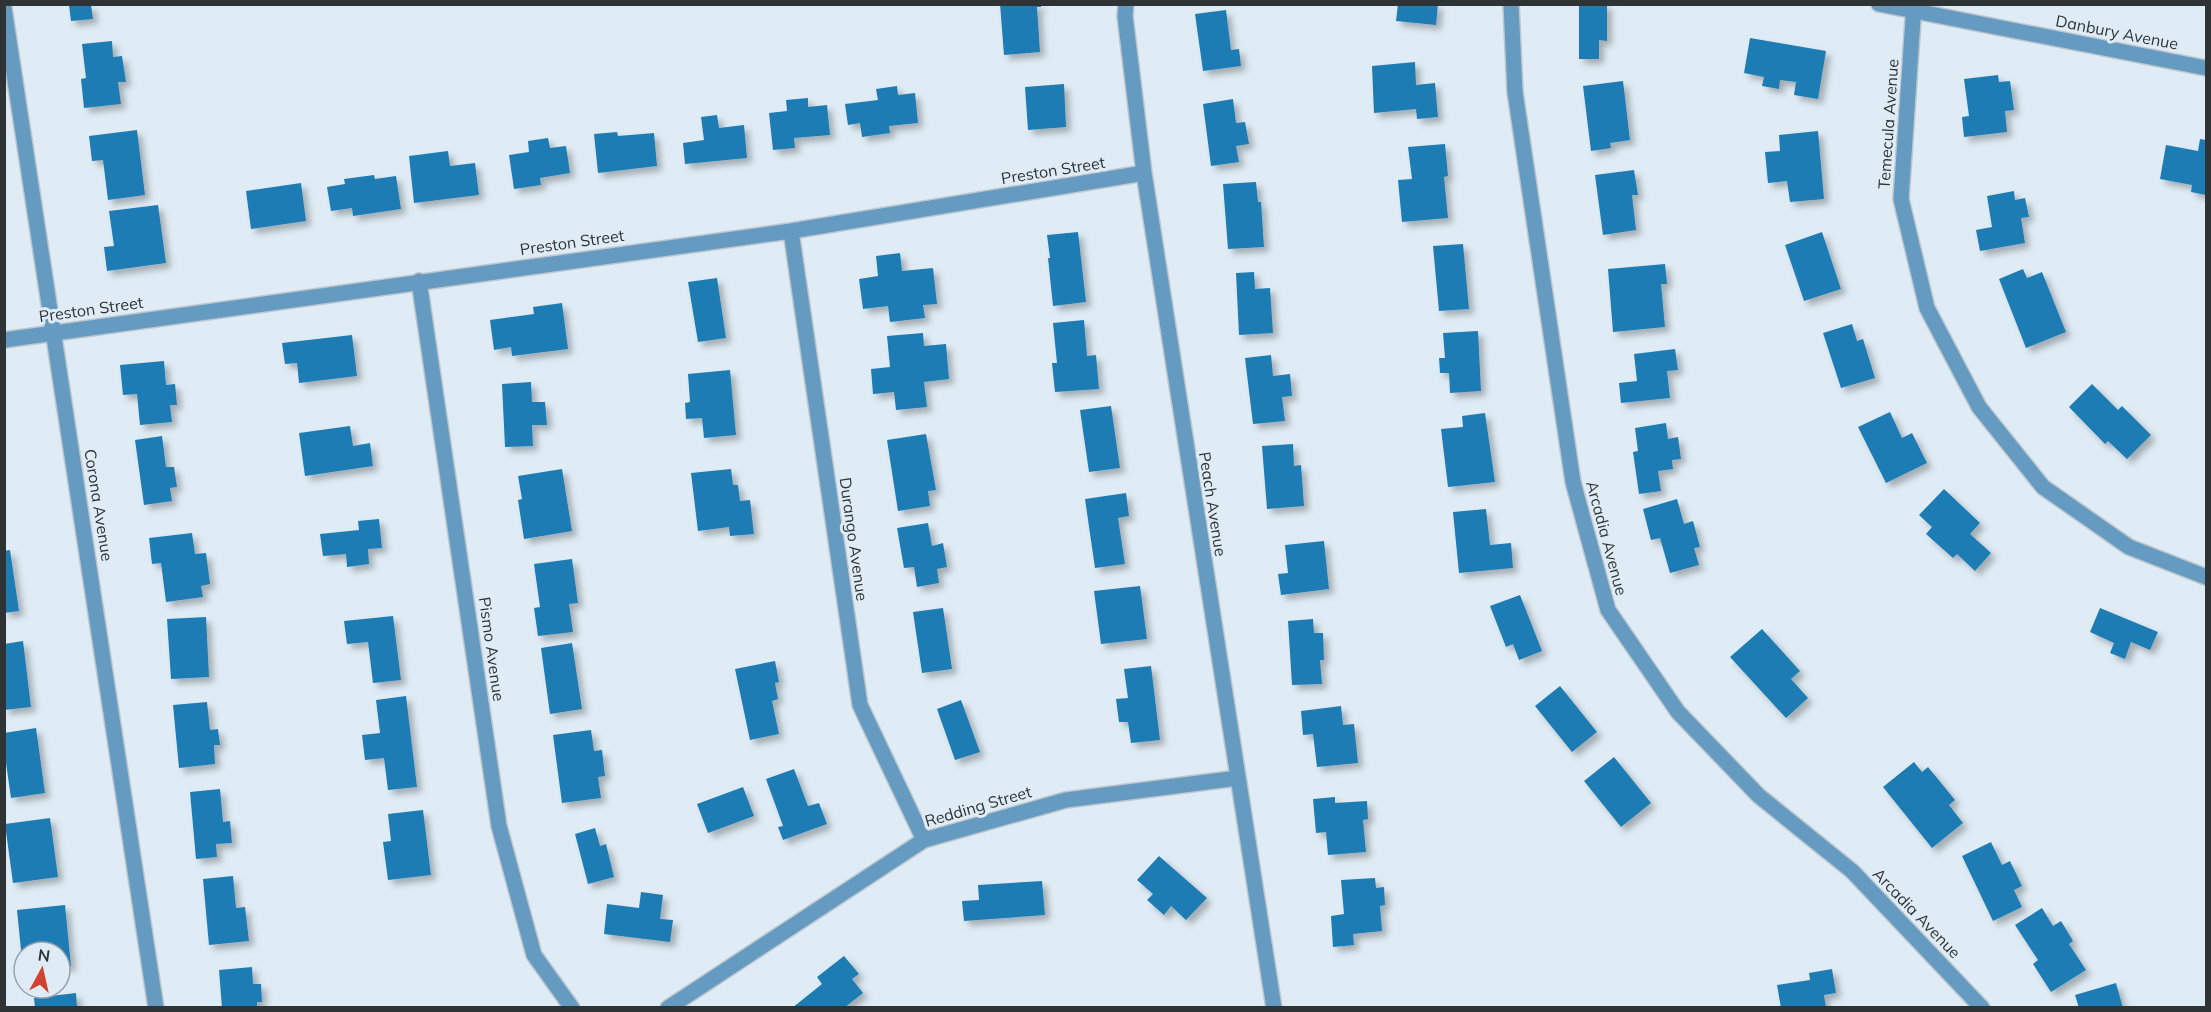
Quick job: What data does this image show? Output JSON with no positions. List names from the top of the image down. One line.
{"streets":{"street":["Danbury Avenue","Temecula Avenue","Preston Street","Peach Avenue","Corona Avenue","Arcadia Avenue","Durango Avenue","Pismo Avenue","Redding Street"]},"crossings":[["Danbury Avenue","Temecula Avenue"],["Preston Street","Peach Avenue"],["Preston Street","Corona Avenue"],["Preston Street","Durango Avenue"],["Preston Street","Pismo Avenue"],["Peach Avenue","Redding Street"],["Durango Avenue","Redding Street"]],"north":"top"}
